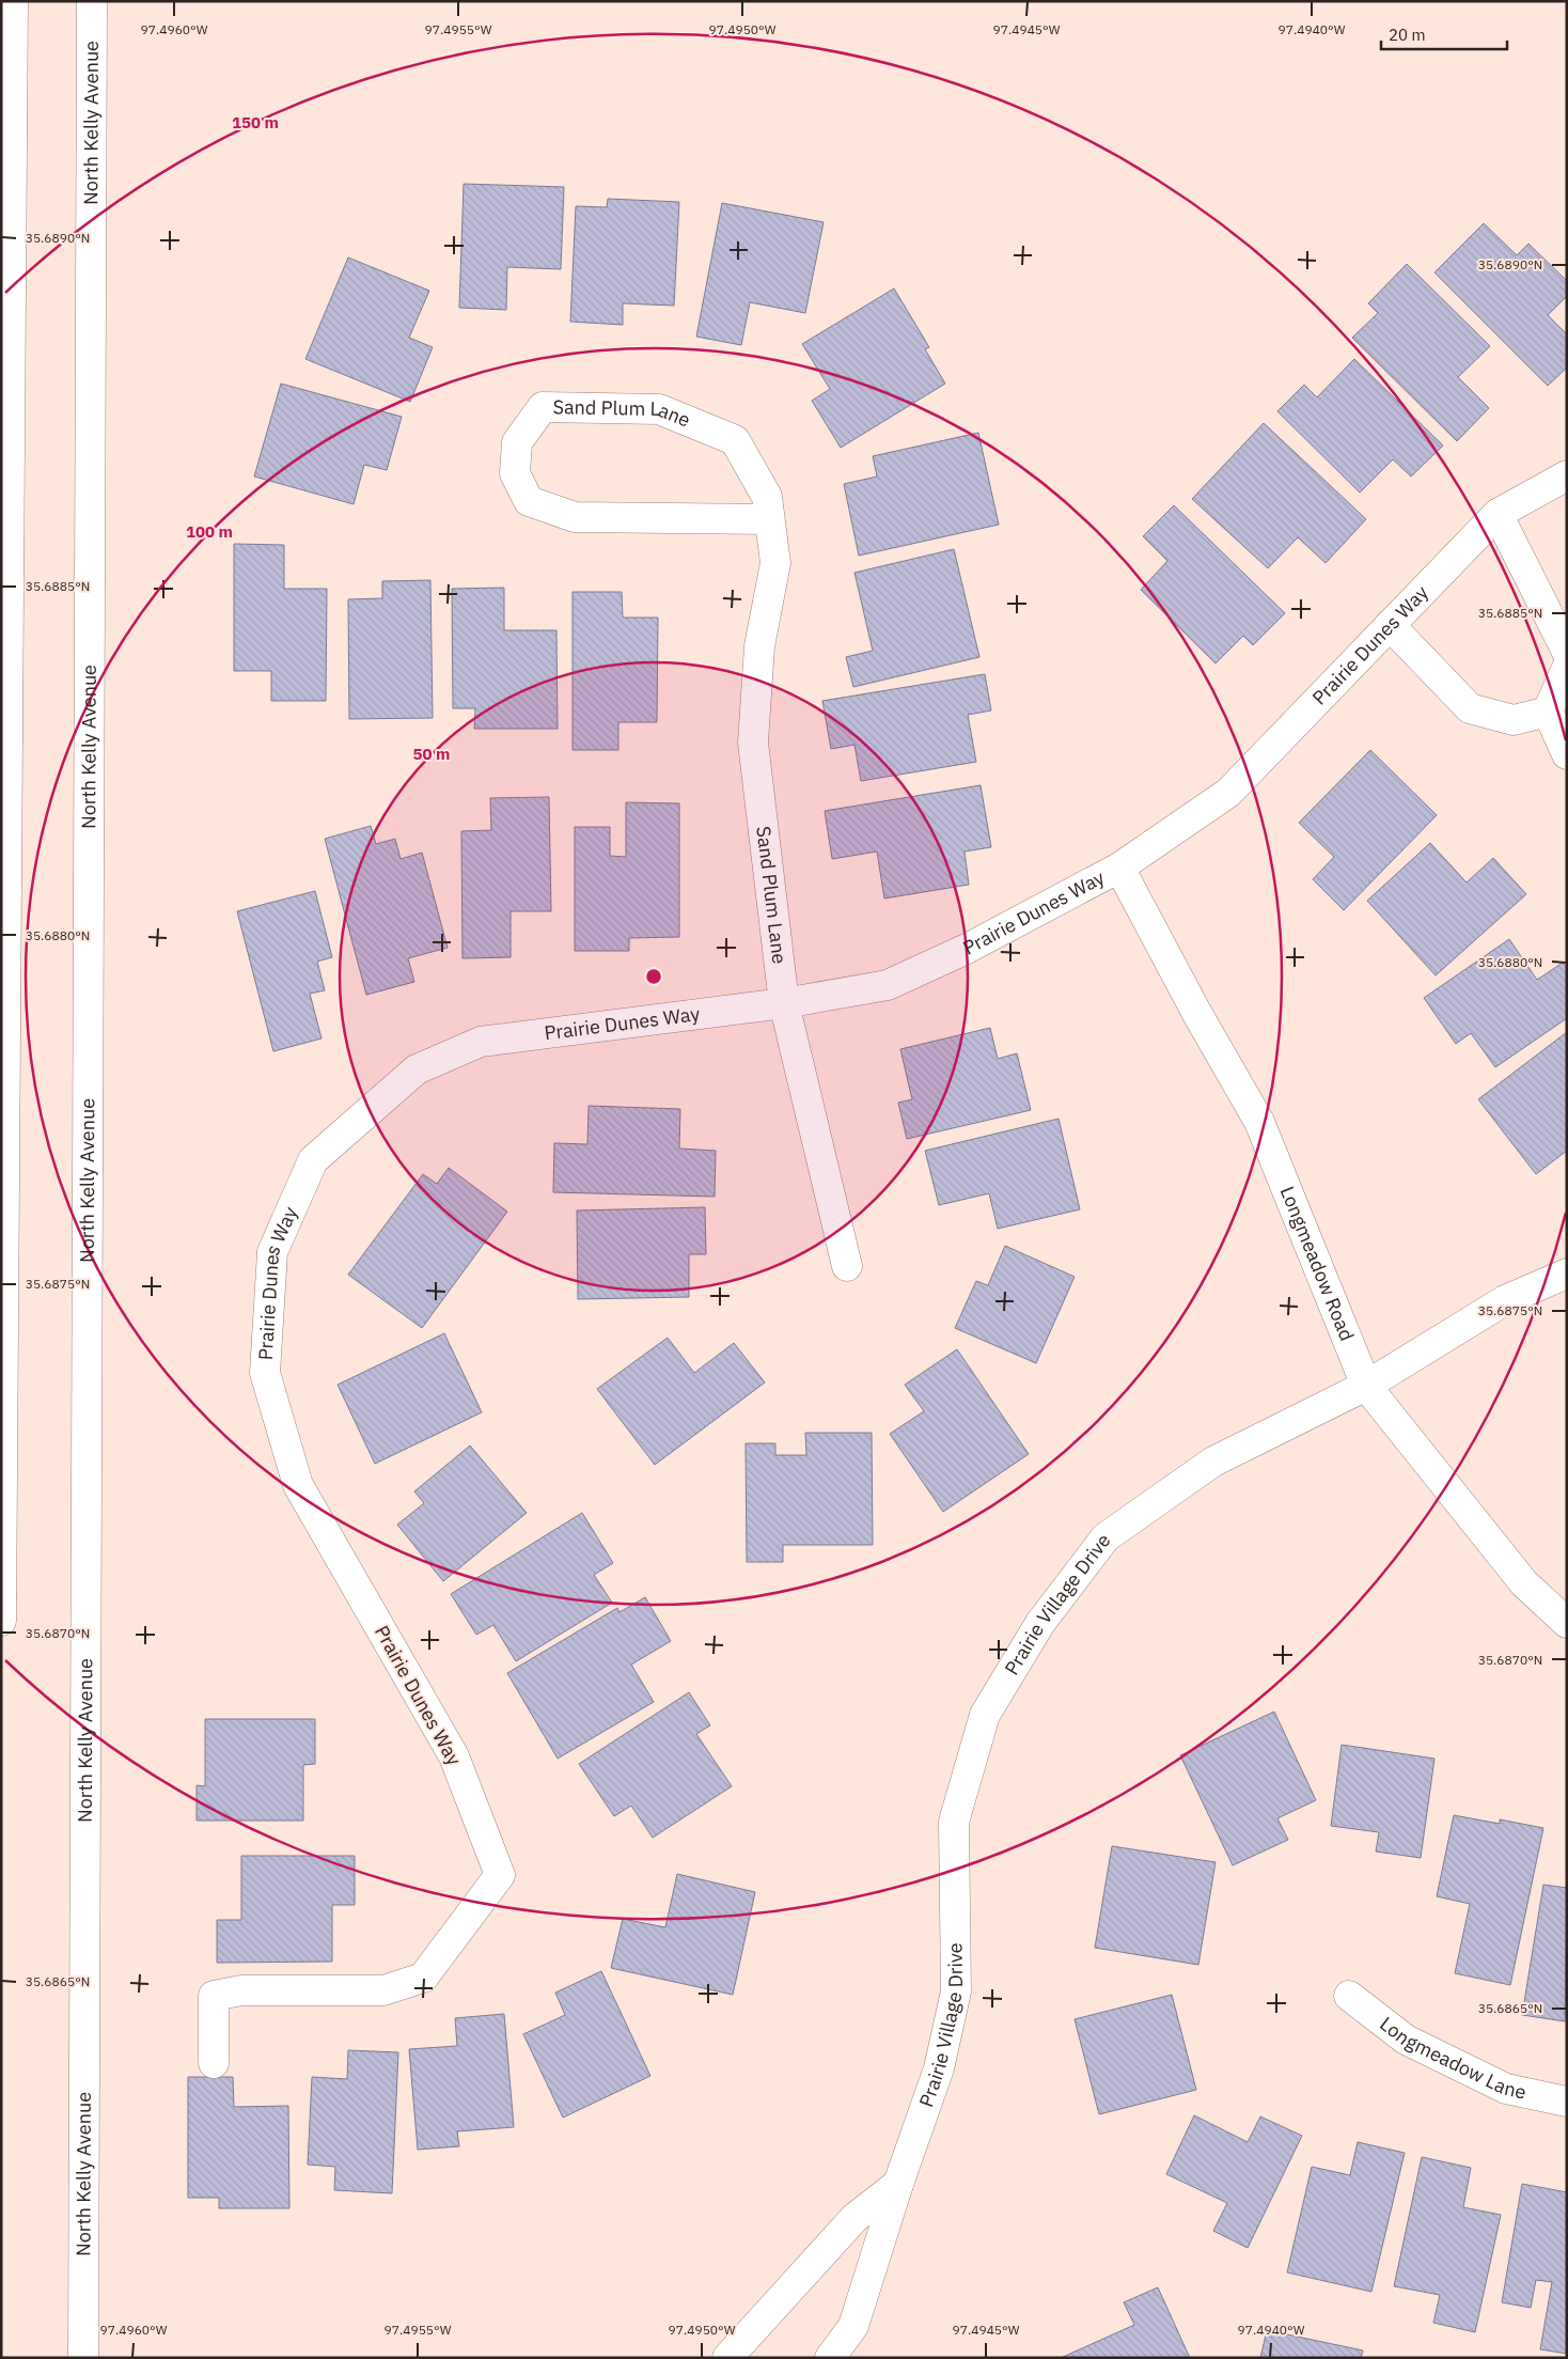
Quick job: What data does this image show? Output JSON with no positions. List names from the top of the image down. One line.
{"streets":{"street":["North Kelly Avenue","Sand Plum Lane","Prairie Dunes Way","Longmeadow Road","Prairie Village Drive","Longmeadow Lane"]},"crossings":[["Sand Plum Lane","Prairie Dunes Way"],["Prairie Dunes Way","Longmeadow Road"],["Longmeadow Road","Prairie Village Drive"]],"scale_bar":"20 m","coordinates":["97.4960°W","97.4955°W","97.4950°W","97.4945°W","97.4940°W","35.6890°N","35.6885°N","35.6880°N","35.6875°N","35.6870°N","35.6865°N"],"rings":["150 m","100 m","50 m"]}
